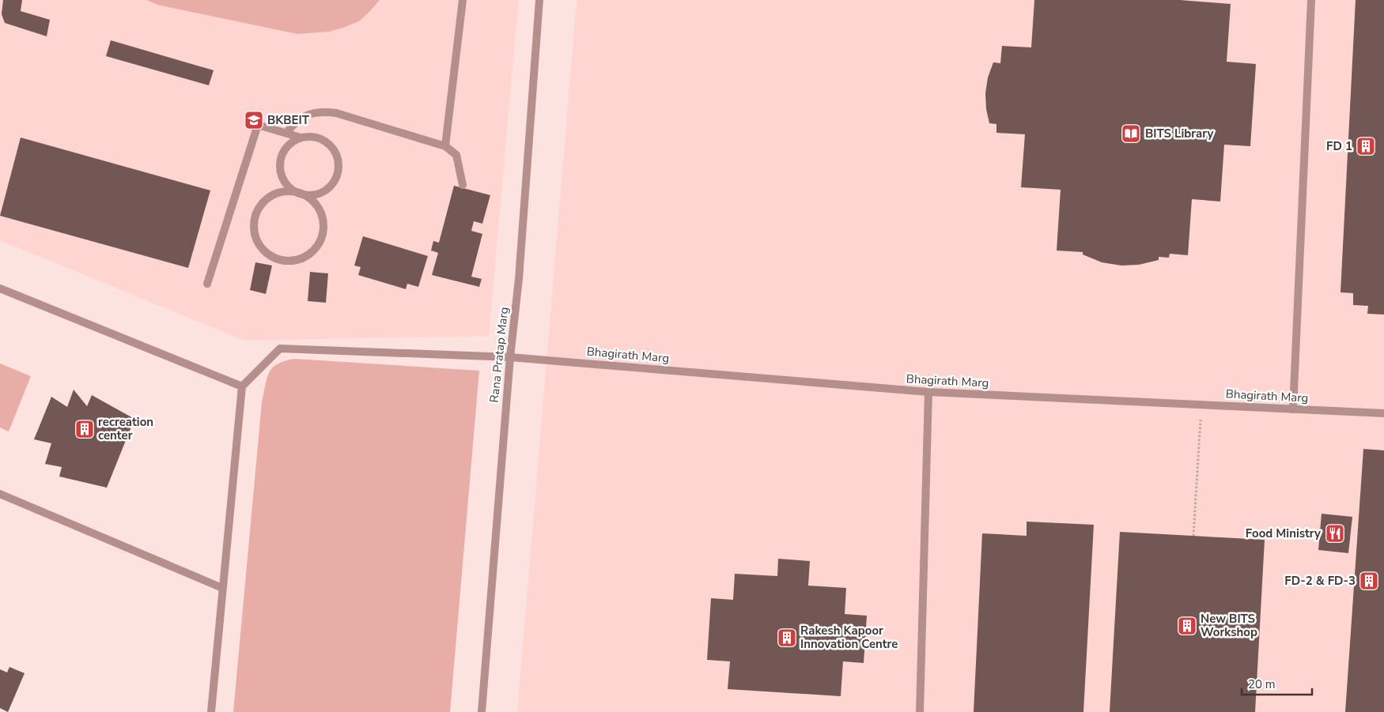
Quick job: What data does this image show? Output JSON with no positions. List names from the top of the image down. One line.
{"streets":{"street":["Rana Pratap Marg","Bhagirath Marg"]},"crossings":[["Rana Pratap Marg","Bhagirath Marg"]],"places":{"school or university":["BKBEIT"],"library":["BITS Library"],"building":["FD 1","recreation center","FD-2 & FD-3","New BITS Workshop","Rakesh Kapoor Innovation Centre"],"restaurant":["Food Ministry"]},"scale_bar":"20 m"}
